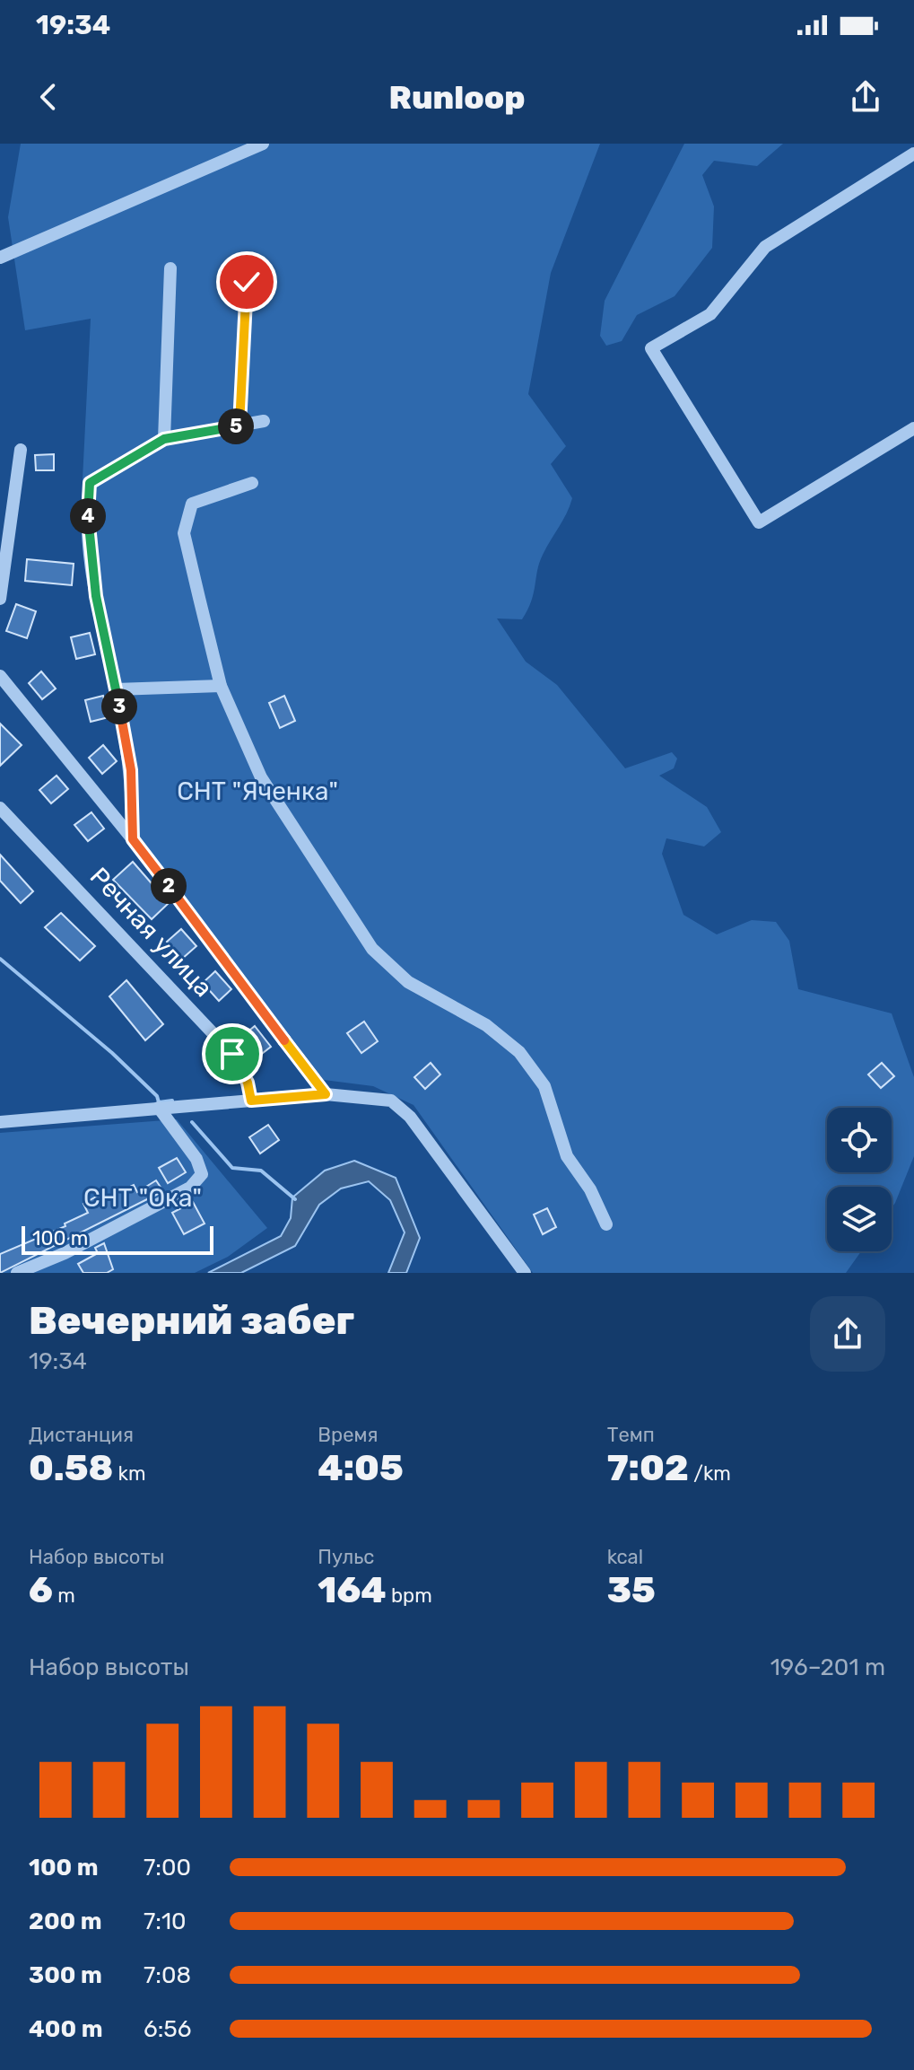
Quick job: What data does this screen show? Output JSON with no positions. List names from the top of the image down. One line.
{"streets":{"street":["Речная улица"]},"parks":["СНТ \"Яченка\"","СНТ \"Ока\""],"scale_bar":"100 m","page":{"status":"19:34","header":"Runloop","pins":["5","4","3","2"],"scale":"100 m","heading":["Вечерний забег","19:34"],"stats":[["Дистанция","0.58 km"],["Время","4:05"],["Темп","7:02 /km"],["Набор высоты","6 m"],["Пульс","164 bpm"],["kcal","35"]],"chart":["Набор высоты","196–201 m"],"list":[{"name":"100 m","note":"7:00"},{"name":"200 m","note":"7:10"},{"name":"300 m","note":"7:08"},{"name":"400 m","note":"6:56"}]}}
